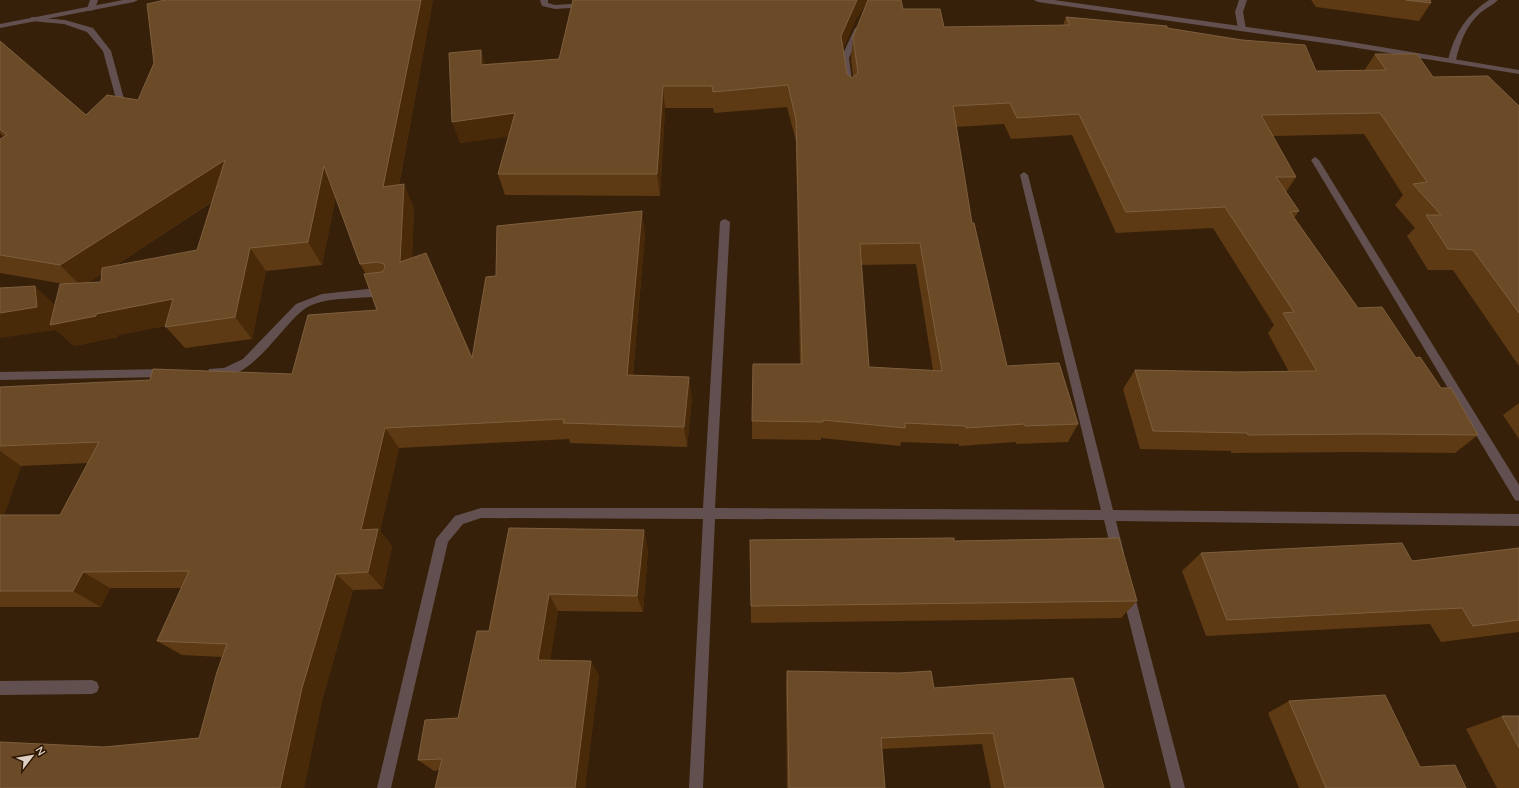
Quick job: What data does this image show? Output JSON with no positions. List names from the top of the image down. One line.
{"north":"top right"}
